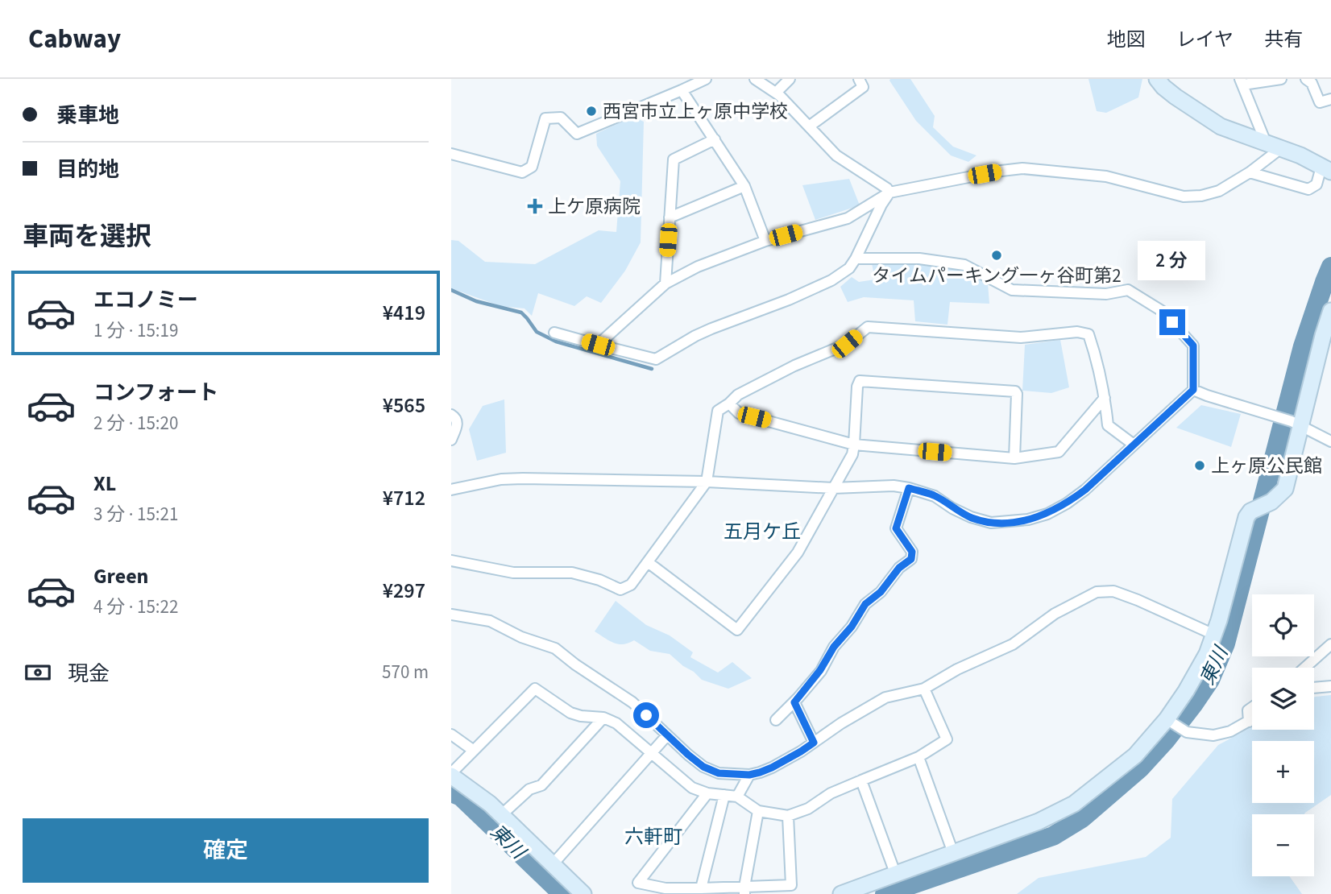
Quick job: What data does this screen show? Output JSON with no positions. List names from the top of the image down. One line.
{"districts":["五月ケ丘","六軒町"],"water":["東川"],"places":{"other":["西宮市立上ヶ原中学校","タイムパーキング一ヶ谷町第2","上ヶ原公民館"],"health":["上ケ原病院"]},"page":{"header":"Cabway","nav":["地図","レイヤ","共有"],"banner":["乗車地","目的地"],"heading":"車両を選択","bubble":"2 分","list":[{"name":"エコノミー","note":"1 分 · 15:19","value":"¥419"},{"name":"コンフォート","note":"2 分 · 15:20","value":"¥565"},{"name":"XL","note":"3 分 · 15:21","value":"¥712"},{"name":"Green","note":"4 分 · 15:22","value":"¥297"}],"map_buttons":["+","−"],"pay":["現金","570 m"],"buttons":"確定"}}
